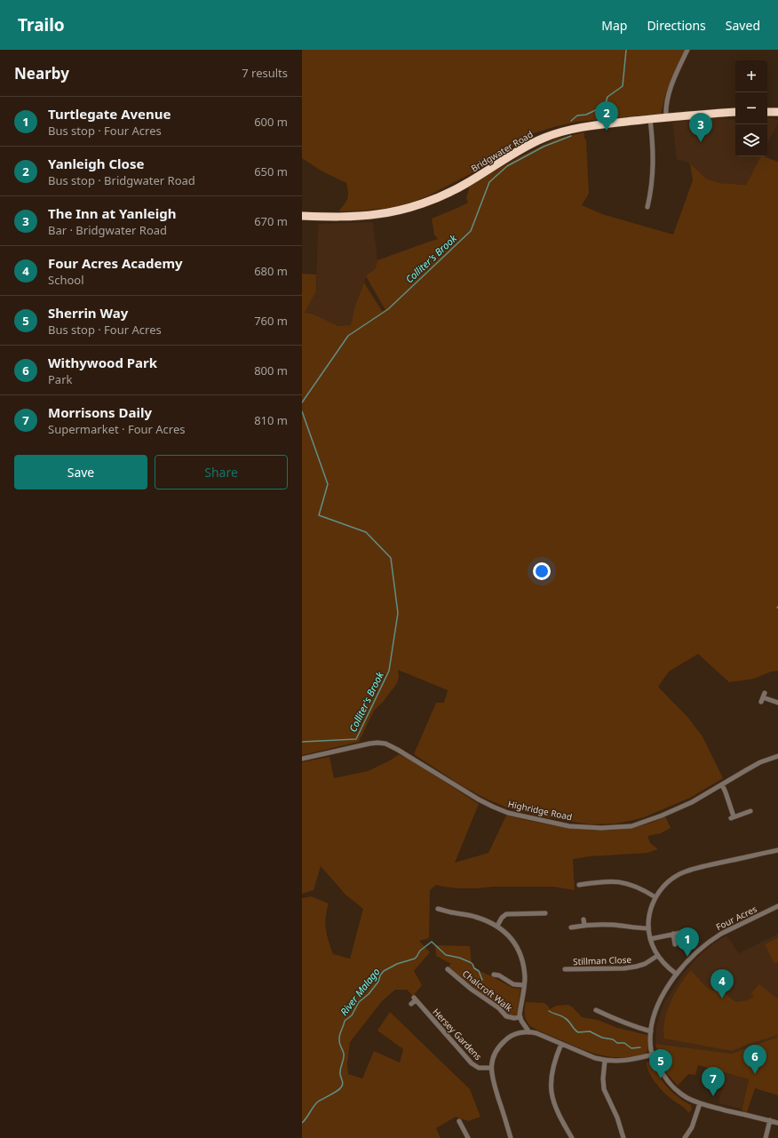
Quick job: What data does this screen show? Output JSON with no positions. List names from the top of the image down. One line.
{"streets":{"highway":["Bridgwater Road"],"street":["Highridge Road","Four Acres","Stillman Close","Chalcroft Walk","Hersey Gardens"]},"water":["Colliter's Brook","River Malago"],"page":{"header":"Trailo","nav":["Map","Directions","Saved"],"heading":["Nearby","7 results"],"map_buttons":["+","−"],"list":[{"mark":"1","name":"Turtlegate Avenue","note":"Bus stop · Four Acres","value":"600 m"},{"mark":"2","name":"Yanleigh Close","note":"Bus stop · Bridgwater Road","value":"650 m"},{"mark":"3","name":"The Inn at Yanleigh","note":"Bar · Bridgwater Road","value":"670 m"},{"mark":"4","name":"Four Acres Academy","note":"School","value":"680 m"},{"mark":"5","name":"Sherrin Way","note":"Bus stop · Four Acres","value":"760 m"},{"mark":"6","name":"Withywood Park","note":"Park","value":"800 m"},{"mark":"7","name":"Morrisons Daily","note":"Supermarket · Four Acres","value":"810 m"}],"pins":["2","3","1","4","6","5","7"],"buttons":["Save","Share"]}}
